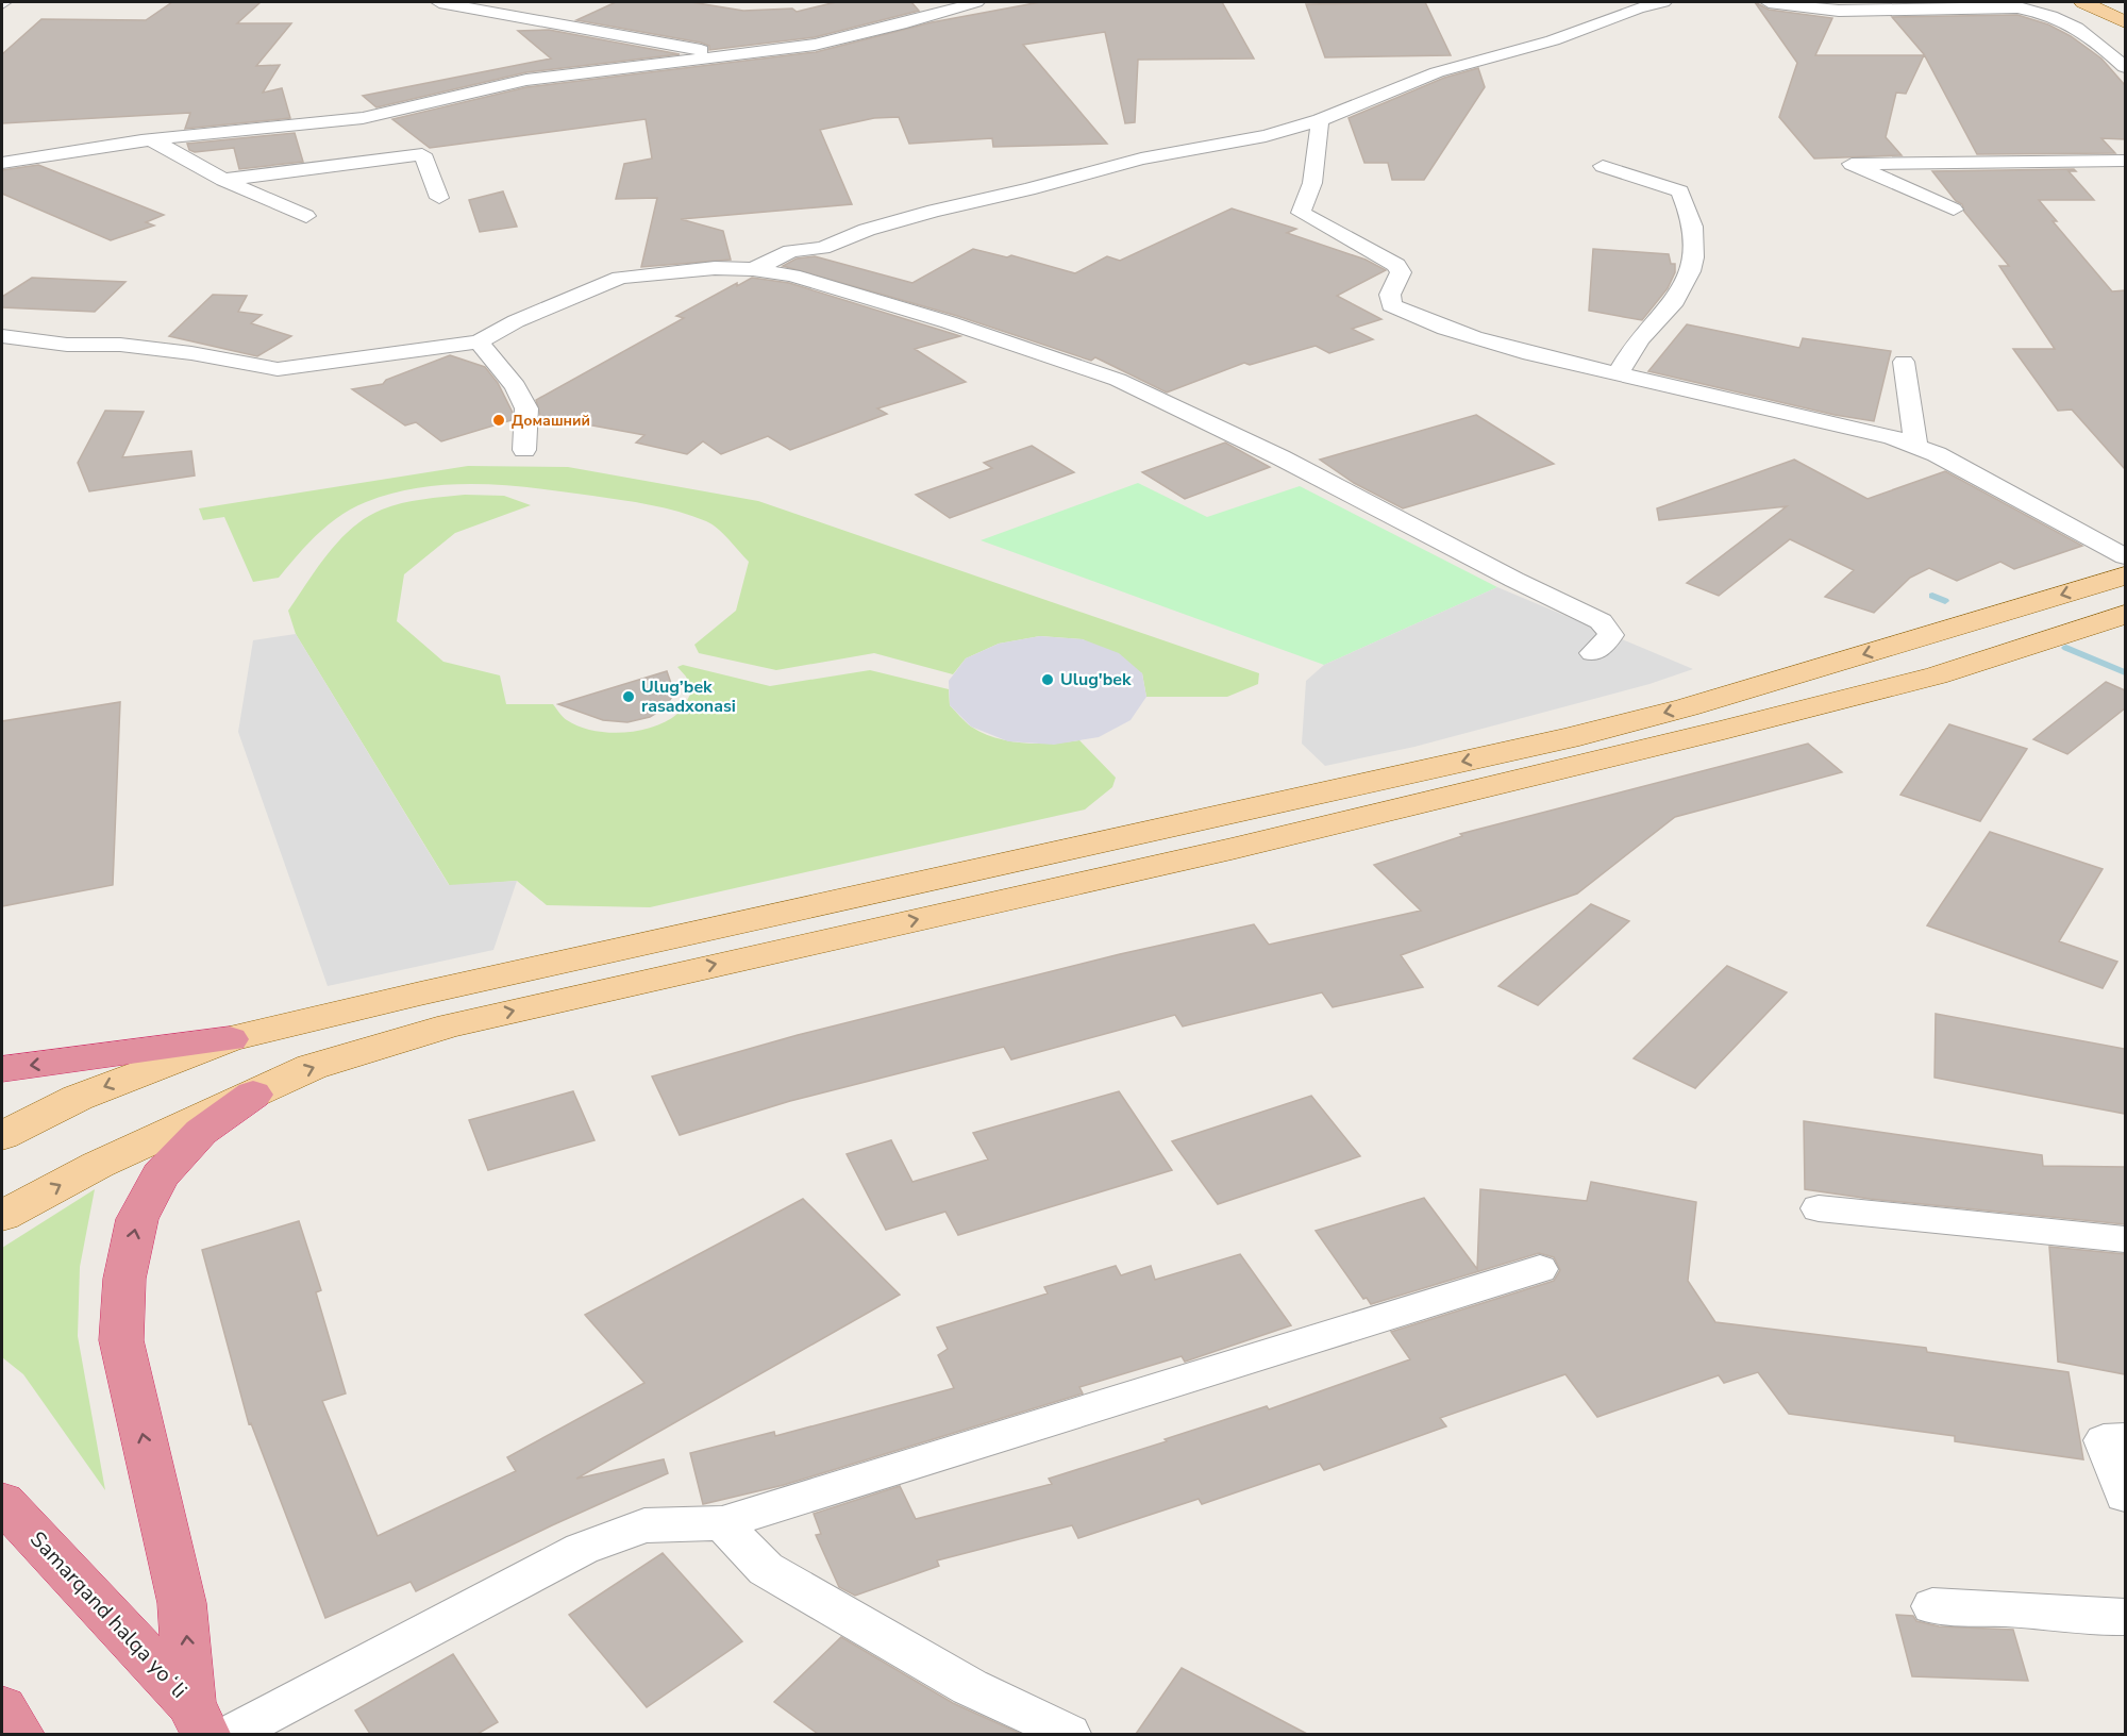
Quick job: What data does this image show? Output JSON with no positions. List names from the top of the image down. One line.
{"streets":{"highway":["Samarqand halqa yoʻli"]},"places":["Домашний","Ulug'bek","Ulug’bek rasadxonasi"]}
